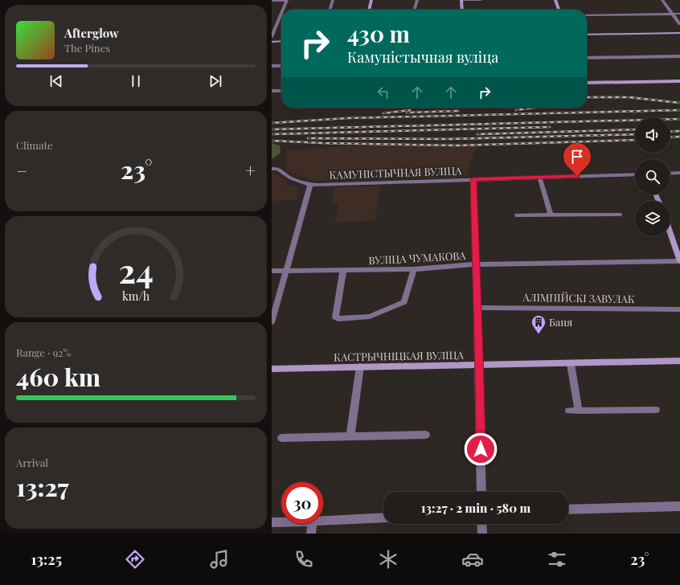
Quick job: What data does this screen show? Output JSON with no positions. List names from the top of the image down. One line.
{"streets":{"street":["КАМУНІСТЫЧНАЯ ВУЛІЦА","ВУЛІЦА ЧУМАКОВА","АЛІМПІЙСКІ ЗАВУЛАК","КАСТРЫЧНІЦКАЯ ВУЛІЦА"]},"places":{"building":["Баня"]},"page":{"turn":["430 m","Камуністычная вуліца"],"song":["Afterglow","The Pines"],"tile":["Climate",["Range · 92%","460 km"],["Arrival","13:27"]],"heat":["−","23°","+"],"limit":"30","trip":"13:27 · 2 min · 580 m","tabs":["13:25","23°"],"gauge":["24","km/h"]}}
